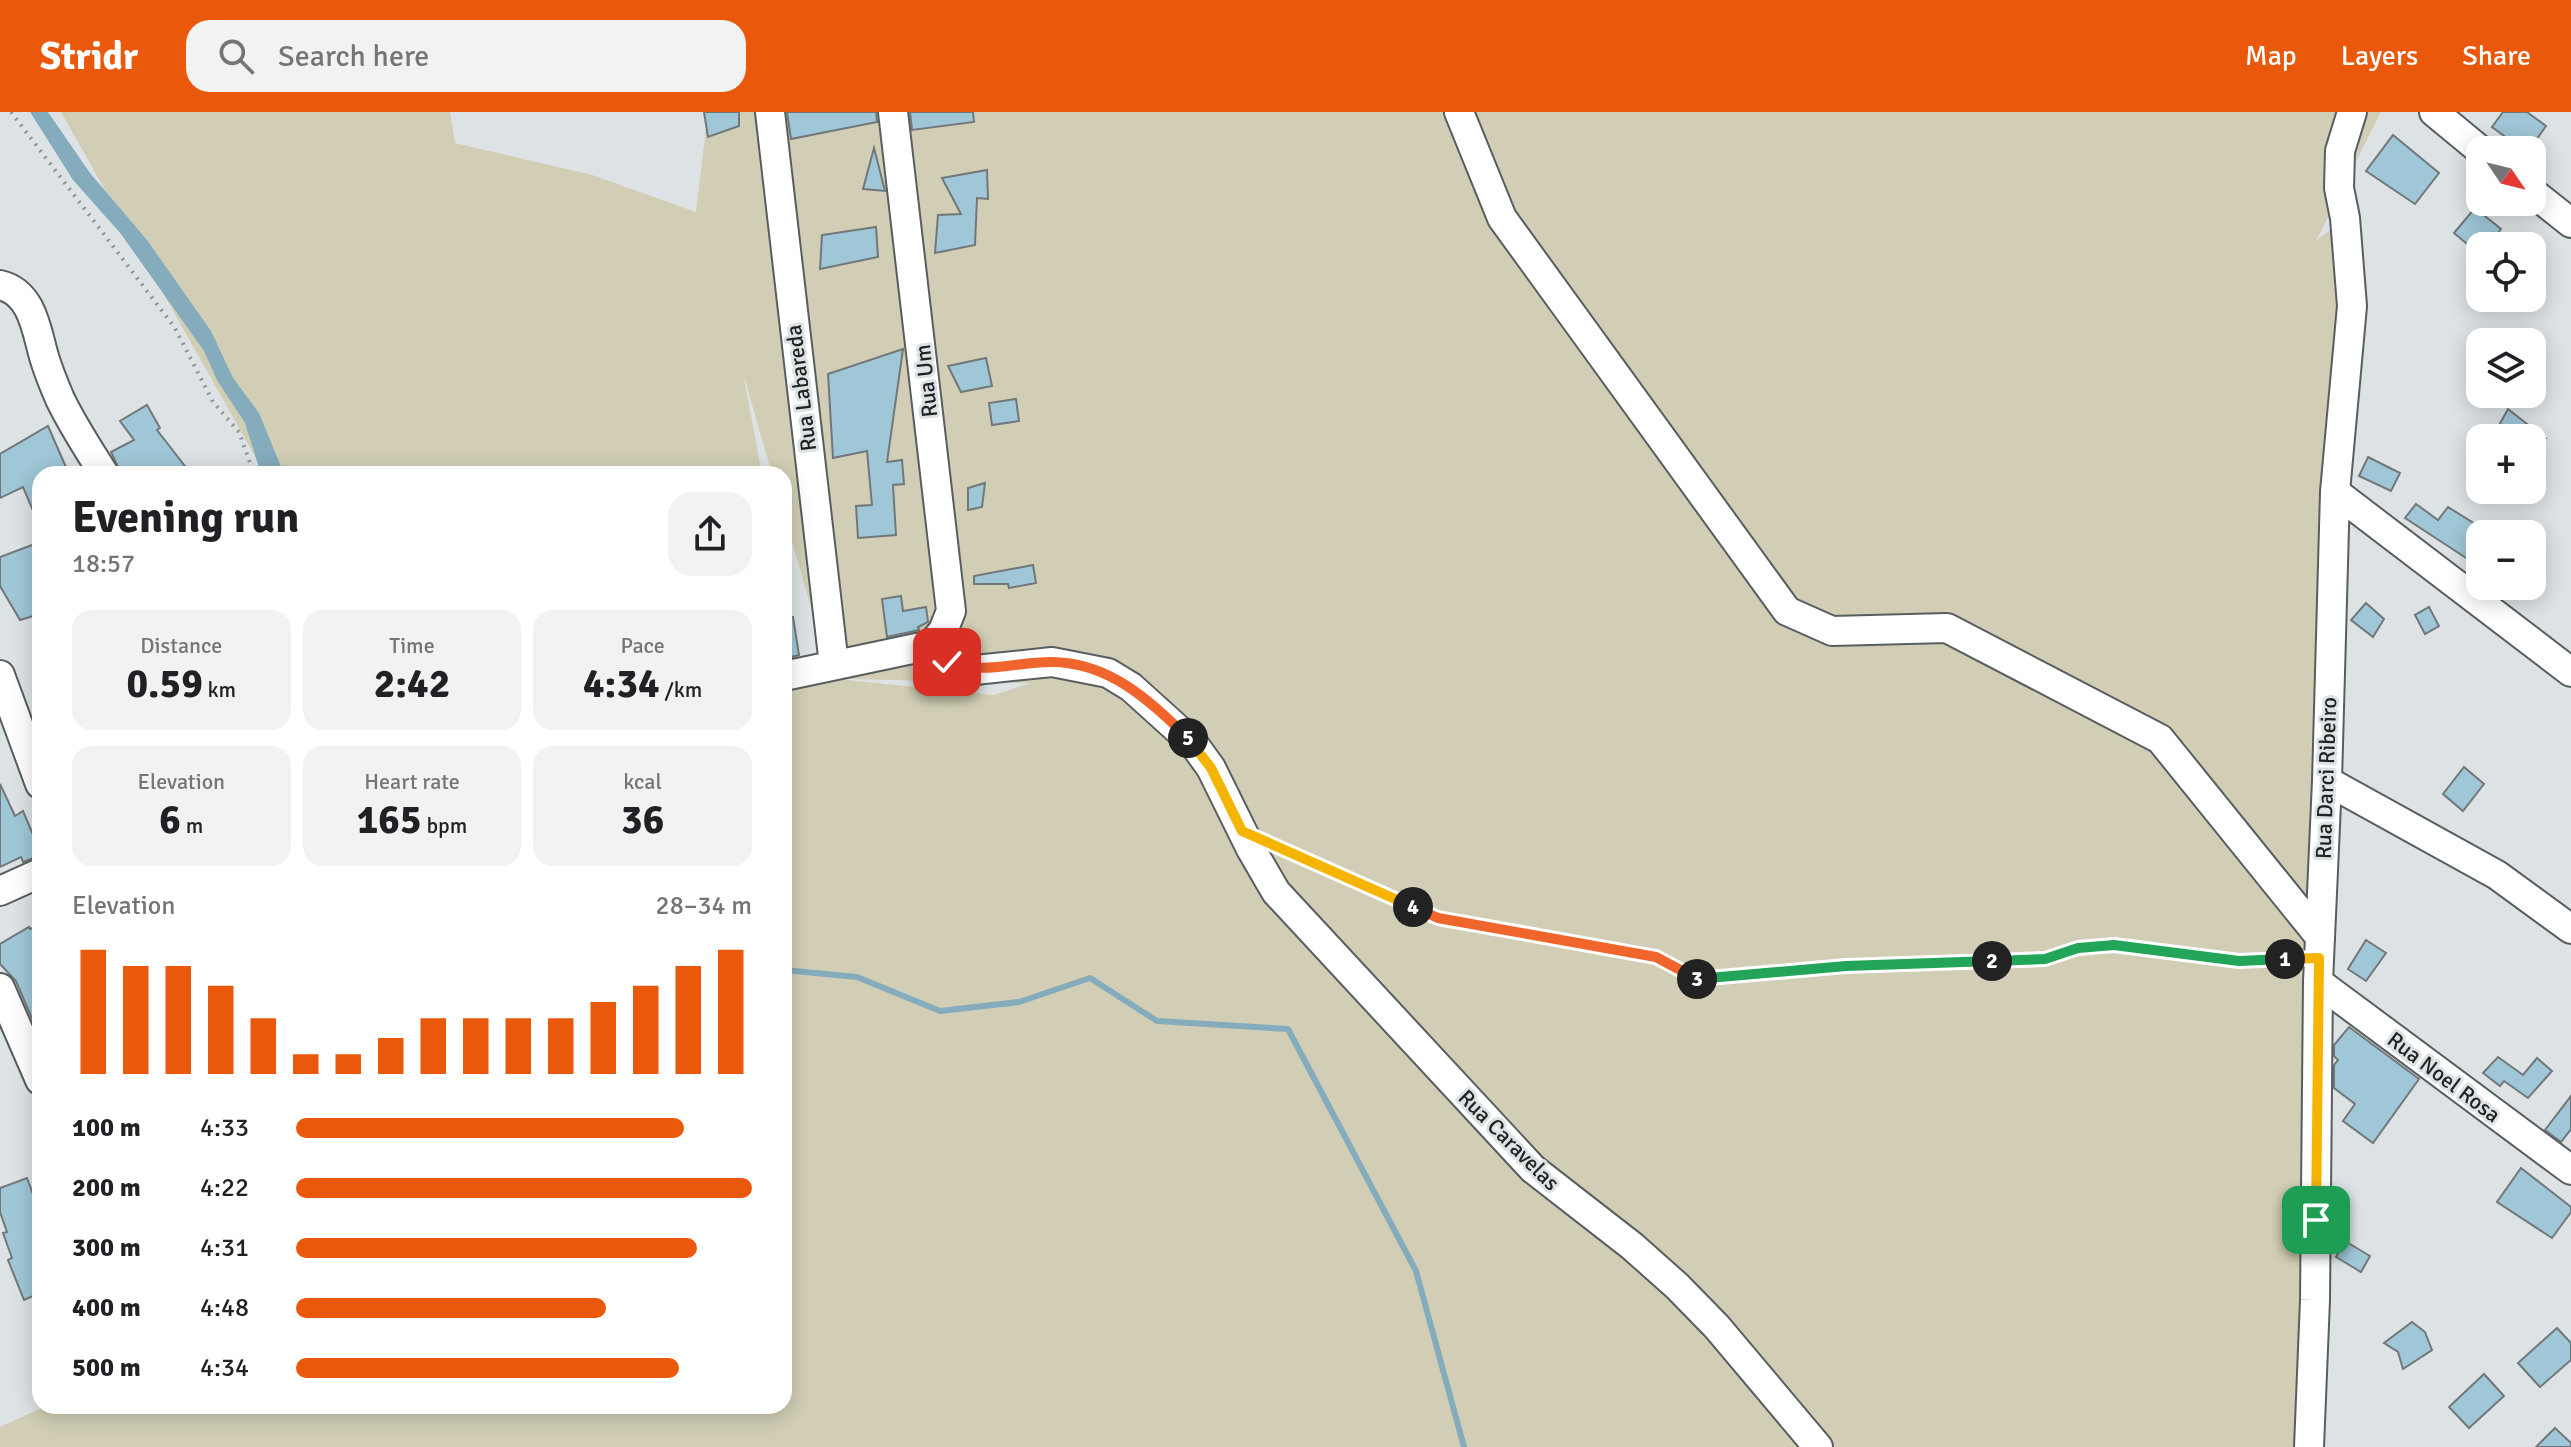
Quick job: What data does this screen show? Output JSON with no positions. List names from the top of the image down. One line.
{"streets":{"street":["Rua Um","Rua Labareda","Rua Darci Ribeiro","Rua Noel Rosa","Rua Caravelas"]},"crossings":[["Rua Um","Rua Caravelas"],["Rua Darci Ribeiro","Rua Noel Rosa"]],"north":"bottom right","page":{"header":"Stridr","search":"Search here","nav":["Map","Layers","Share"],"map_buttons":["+","−"],"heading":["Evening run","18:57"],"stats":[["Distance","0.59 km"],["Time","2:42"],["Pace","4:34 /km"],["Elevation","6 m"],["Heart rate","165 bpm"],["kcal","36"]],"pins":["5","4","1","2","3"],"chart":["Elevation","28–34 m"],"list":[{"name":"100 m","note":"4:33"},{"name":"200 m","note":"4:22"},{"name":"300 m","note":"4:31"},{"name":"400 m","note":"4:48"},{"name":"500 m","note":"4:34"}]}}
